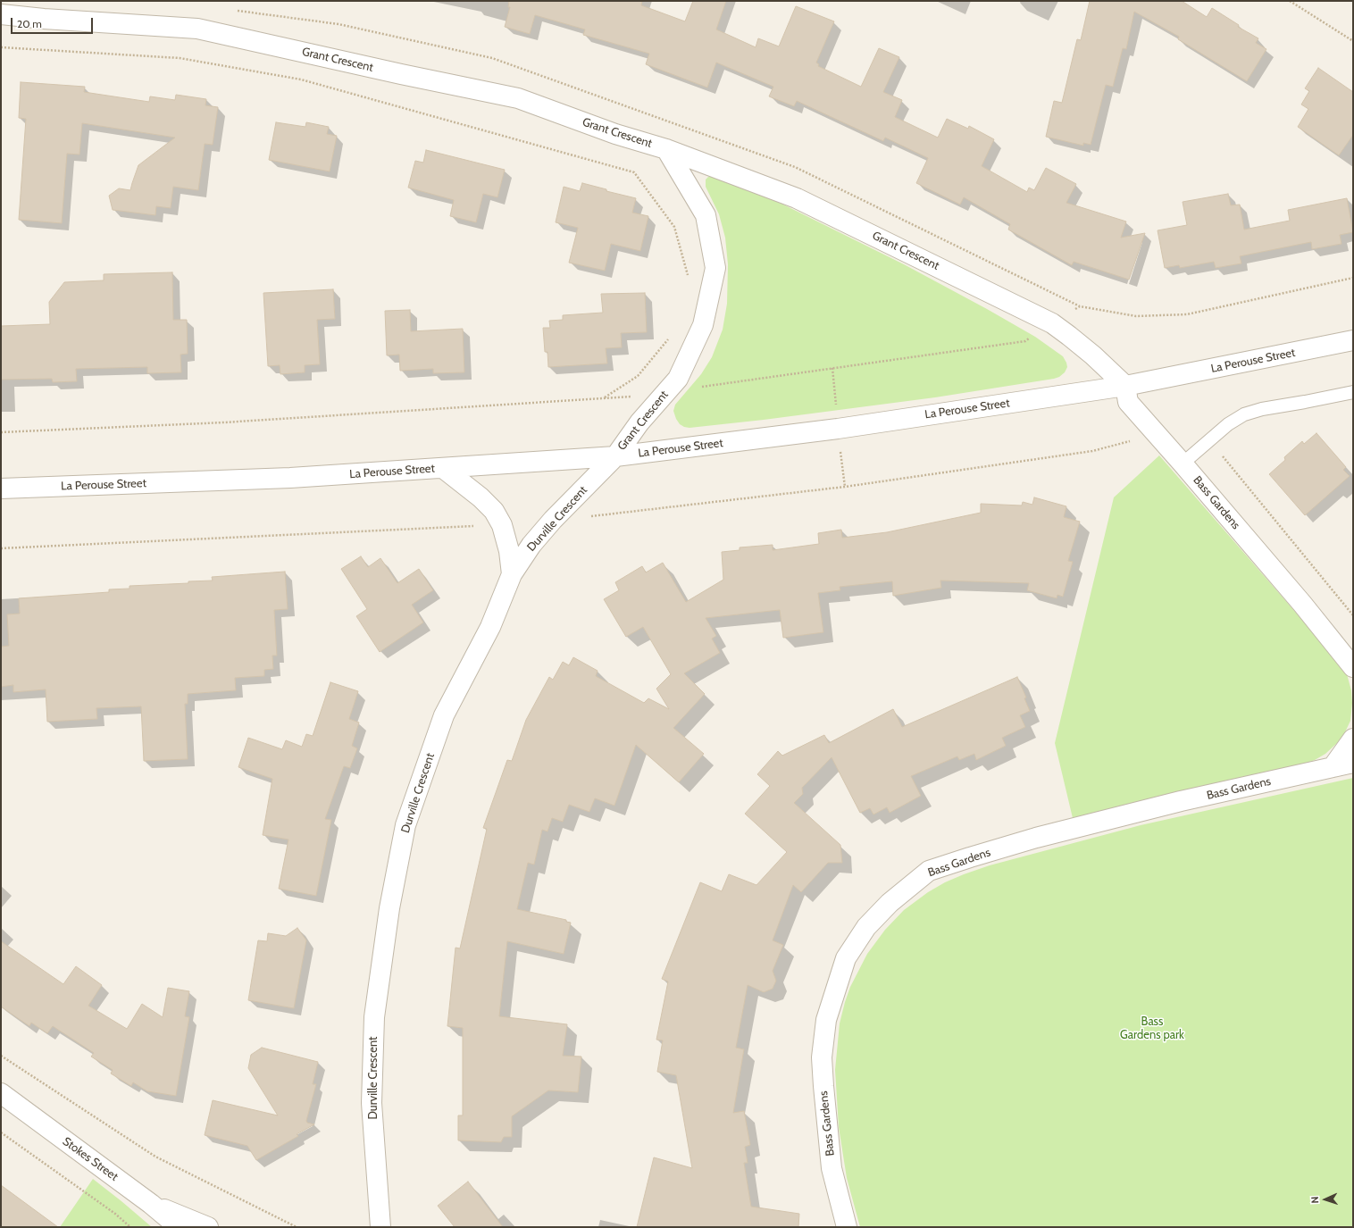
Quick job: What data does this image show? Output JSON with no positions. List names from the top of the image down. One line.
{"streets":{"street":["Grant Crescent","La Perouse Street","Bass Gardens","Durville Crescent","Stokes Street"]},"crossings":[["Grant Crescent","La Perouse Street"],["Grant Crescent","Bass Gardens"],["Grant Crescent","Durville Crescent"],["La Perouse Street","Bass Gardens"],["La Perouse Street","Durville Crescent"]],"parks":["Bass Gardens park"],"scale_bar":"20 m","north":"left"}
